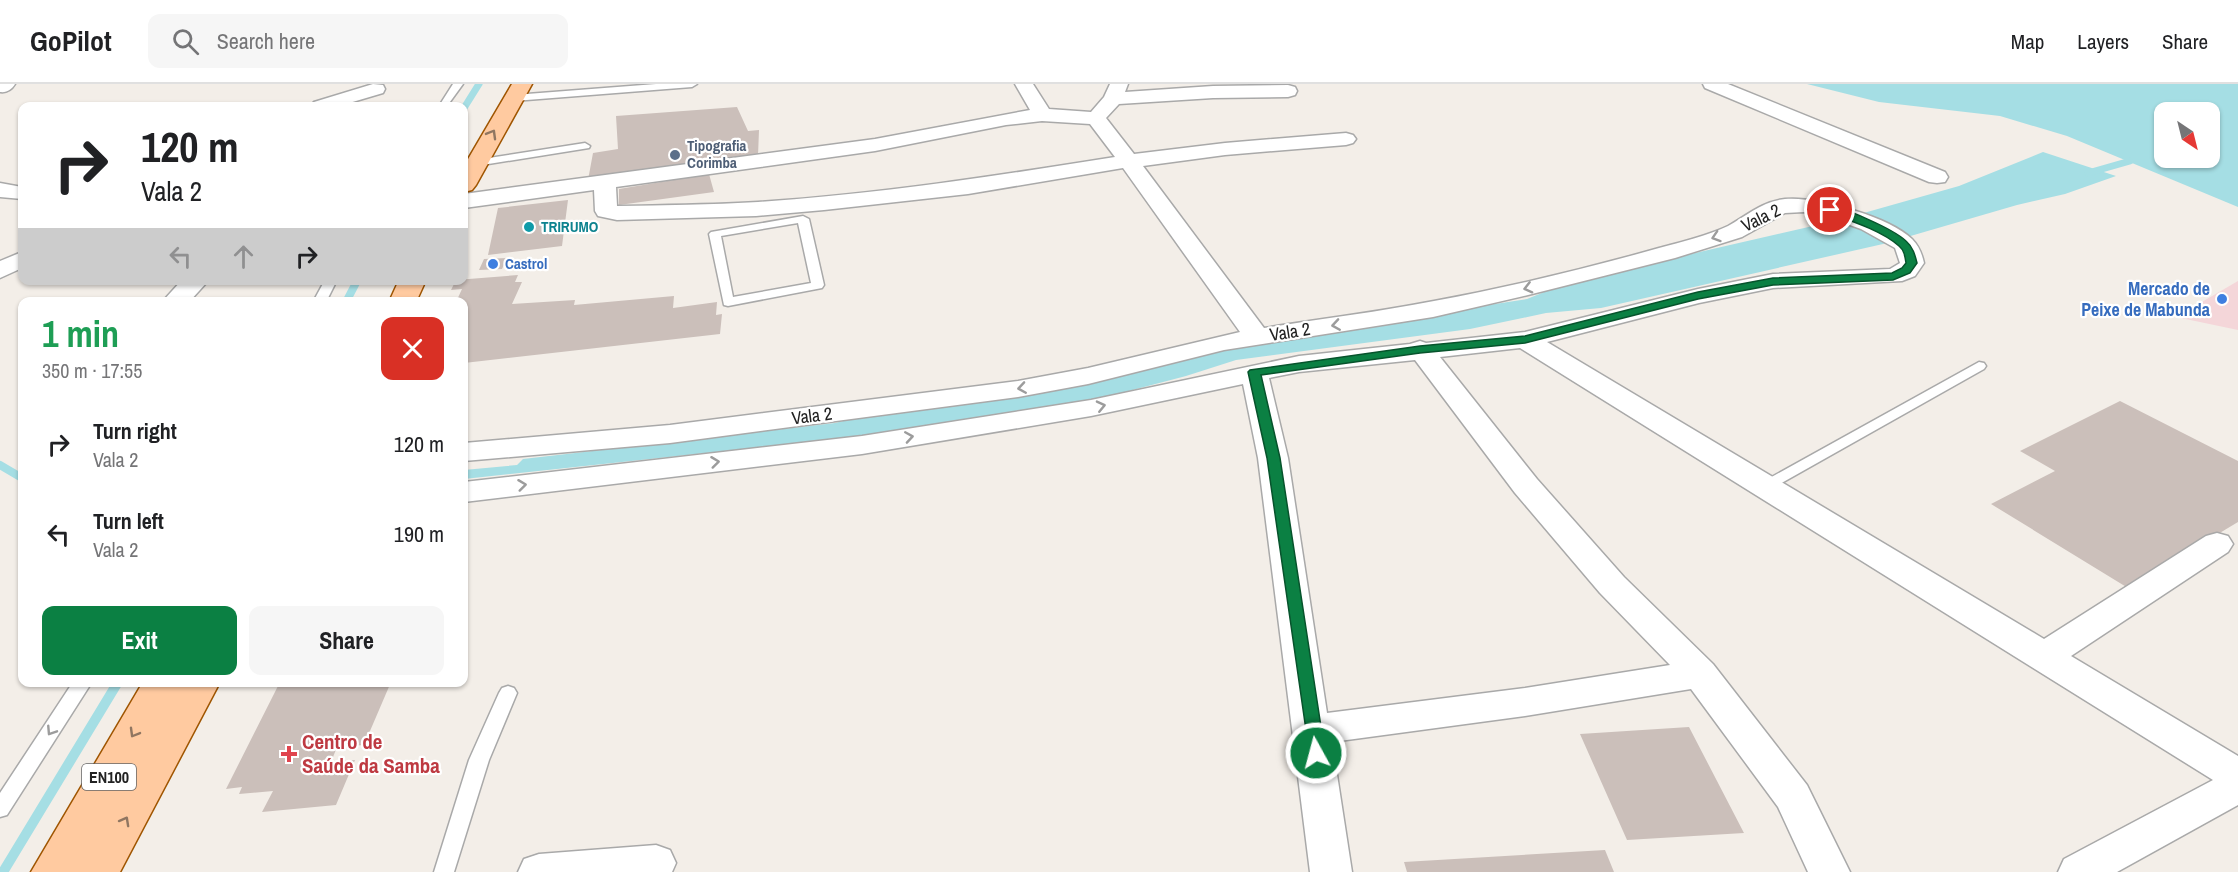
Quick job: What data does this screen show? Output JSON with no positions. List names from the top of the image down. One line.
{"streets":{"main road":["EN100"],"street":["Vala 2"]},"places":{"other":["Tipografia Corimba","TRIRUMO","Castrol","Mercado de Peixe de Mabunda"],"health":["Centro de Saúde da Samba"]},"north":"bottom right","page":{"header":"GoPilot","search":"Search here","nav":["Map","Layers","Share"],"turn":["120 m","Vala 2"],"heading":["1 min","350 m · 17:55"],"list":[{"name":"Turn right","note":"Vala 2","value":"120 m"},{"name":"Turn left","note":"Vala 2","value":"190 m"}],"buttons":["Exit","Share"]}}
